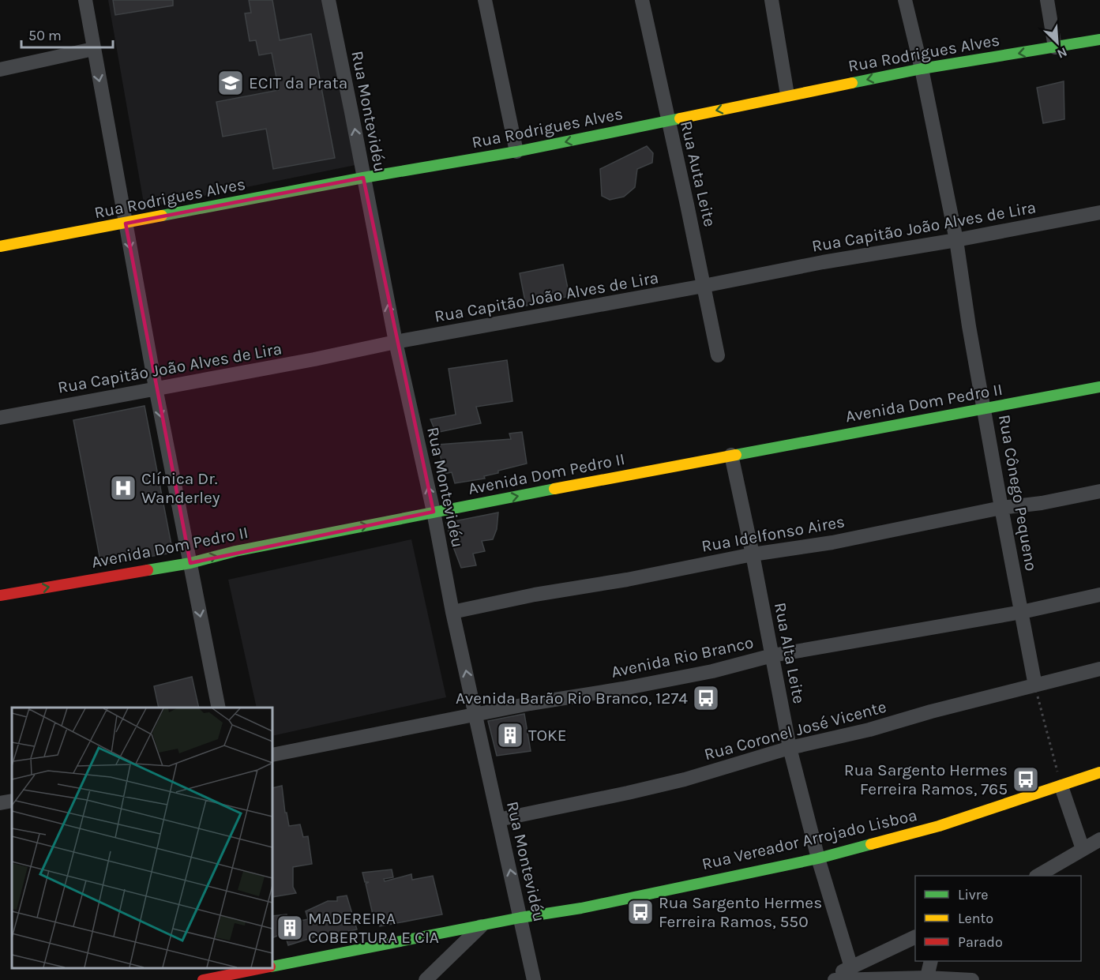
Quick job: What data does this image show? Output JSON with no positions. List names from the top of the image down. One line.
{"streets":{"main road":["Rua Rodrigues Alves","Avenida Dom Pedro II","Rua Vereador Arrojado Lisboa"],"street":["Rua Montevidéu","Rua Auta Leite","Rua Capitão João Alves de Lira","Rua Cônego Pequeno","Rua Idelfonso Aires","Rua Alta Leite","Avenida Rio Branco","Rua Coronel José Vicente"]},"crossings":[["Rua Rodrigues Alves","Rua Montevidéu"],["Rua Rodrigues Alves","Rua Auta Leite"],["Rua Rodrigues Alves","Rua Cônego Pequeno"],["Rua Montevidéu","Rua Capitão João Alves de Lira"],["Rua Montevidéu","Avenida Dom Pedro II"],["Rua Montevidéu","Rua Idelfonso Aires"],["Rua Montevidéu","Avenida Rio Branco"],["Rua Montevidéu","Rua Coronel José Vicente"],["Rua Montevidéu","Rua Vereador Arrojado Lisboa"],["Rua Auta Leite","Rua Capitão João Alves de Lira"],["Rua Capitão João Alves de Lira","Rua Cônego Pequeno"],["Avenida Dom Pedro II","Rua Cônego Pequeno"],["Avenida Dom Pedro II","Rua Alta Leite"],["Rua Cônego Pequeno","Rua Idelfonso Aires"],["Rua Cônego Pequeno","Avenida Rio Branco"],["Rua Cônego Pequeno","Rua Coronel José Vicente"],["Rua Idelfonso Aires","Rua Alta Leite"],["Rua Alta Leite","Avenida Rio Branco"],["Rua Alta Leite","Rua Coronel José Vicente"],["Rua Alta Leite","Rua Vereador Arrojado Lisboa"]],"one_way":["Rua Rodrigues Alves","Rua Montevidéu","Avenida Dom Pedro II"],"places":{"school or university":["ECIT da Prata"],"hospital":["Clínica Dr. Wanderley"],"bus stop":["Avenida Barão Rio Branco, 1274","Rua Sargento Hermes Ferreira Ramos, 765","Rua Sargento Hermes Ferreira Ramos, 550"],"building":["TOKE","MADEREIRA COBERTURA E CIA"]},"legend":["Livre","Lento","Parado"],"scale_bar":"50 m","north":"bottom right"}
